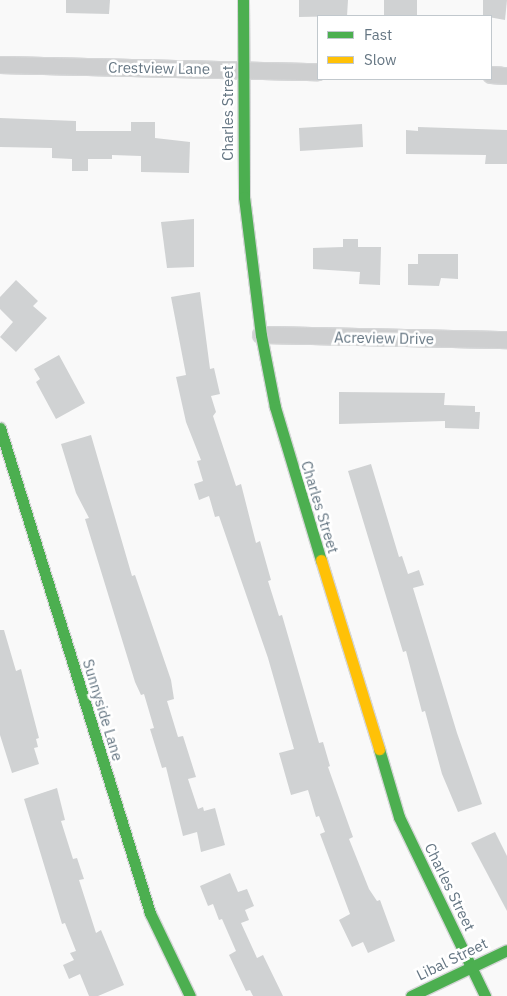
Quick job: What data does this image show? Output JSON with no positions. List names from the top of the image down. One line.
{"streets":{"street":["Crestview Lane","Charles Street","Acreview Drive","Sunnyside Lane","Libal Street"]},"crossings":[["Crestview Lane","Charles Street"],["Charles Street","Acreview Drive"],["Charles Street","Libal Street"]],"legend":["Fast","Slow"]}
